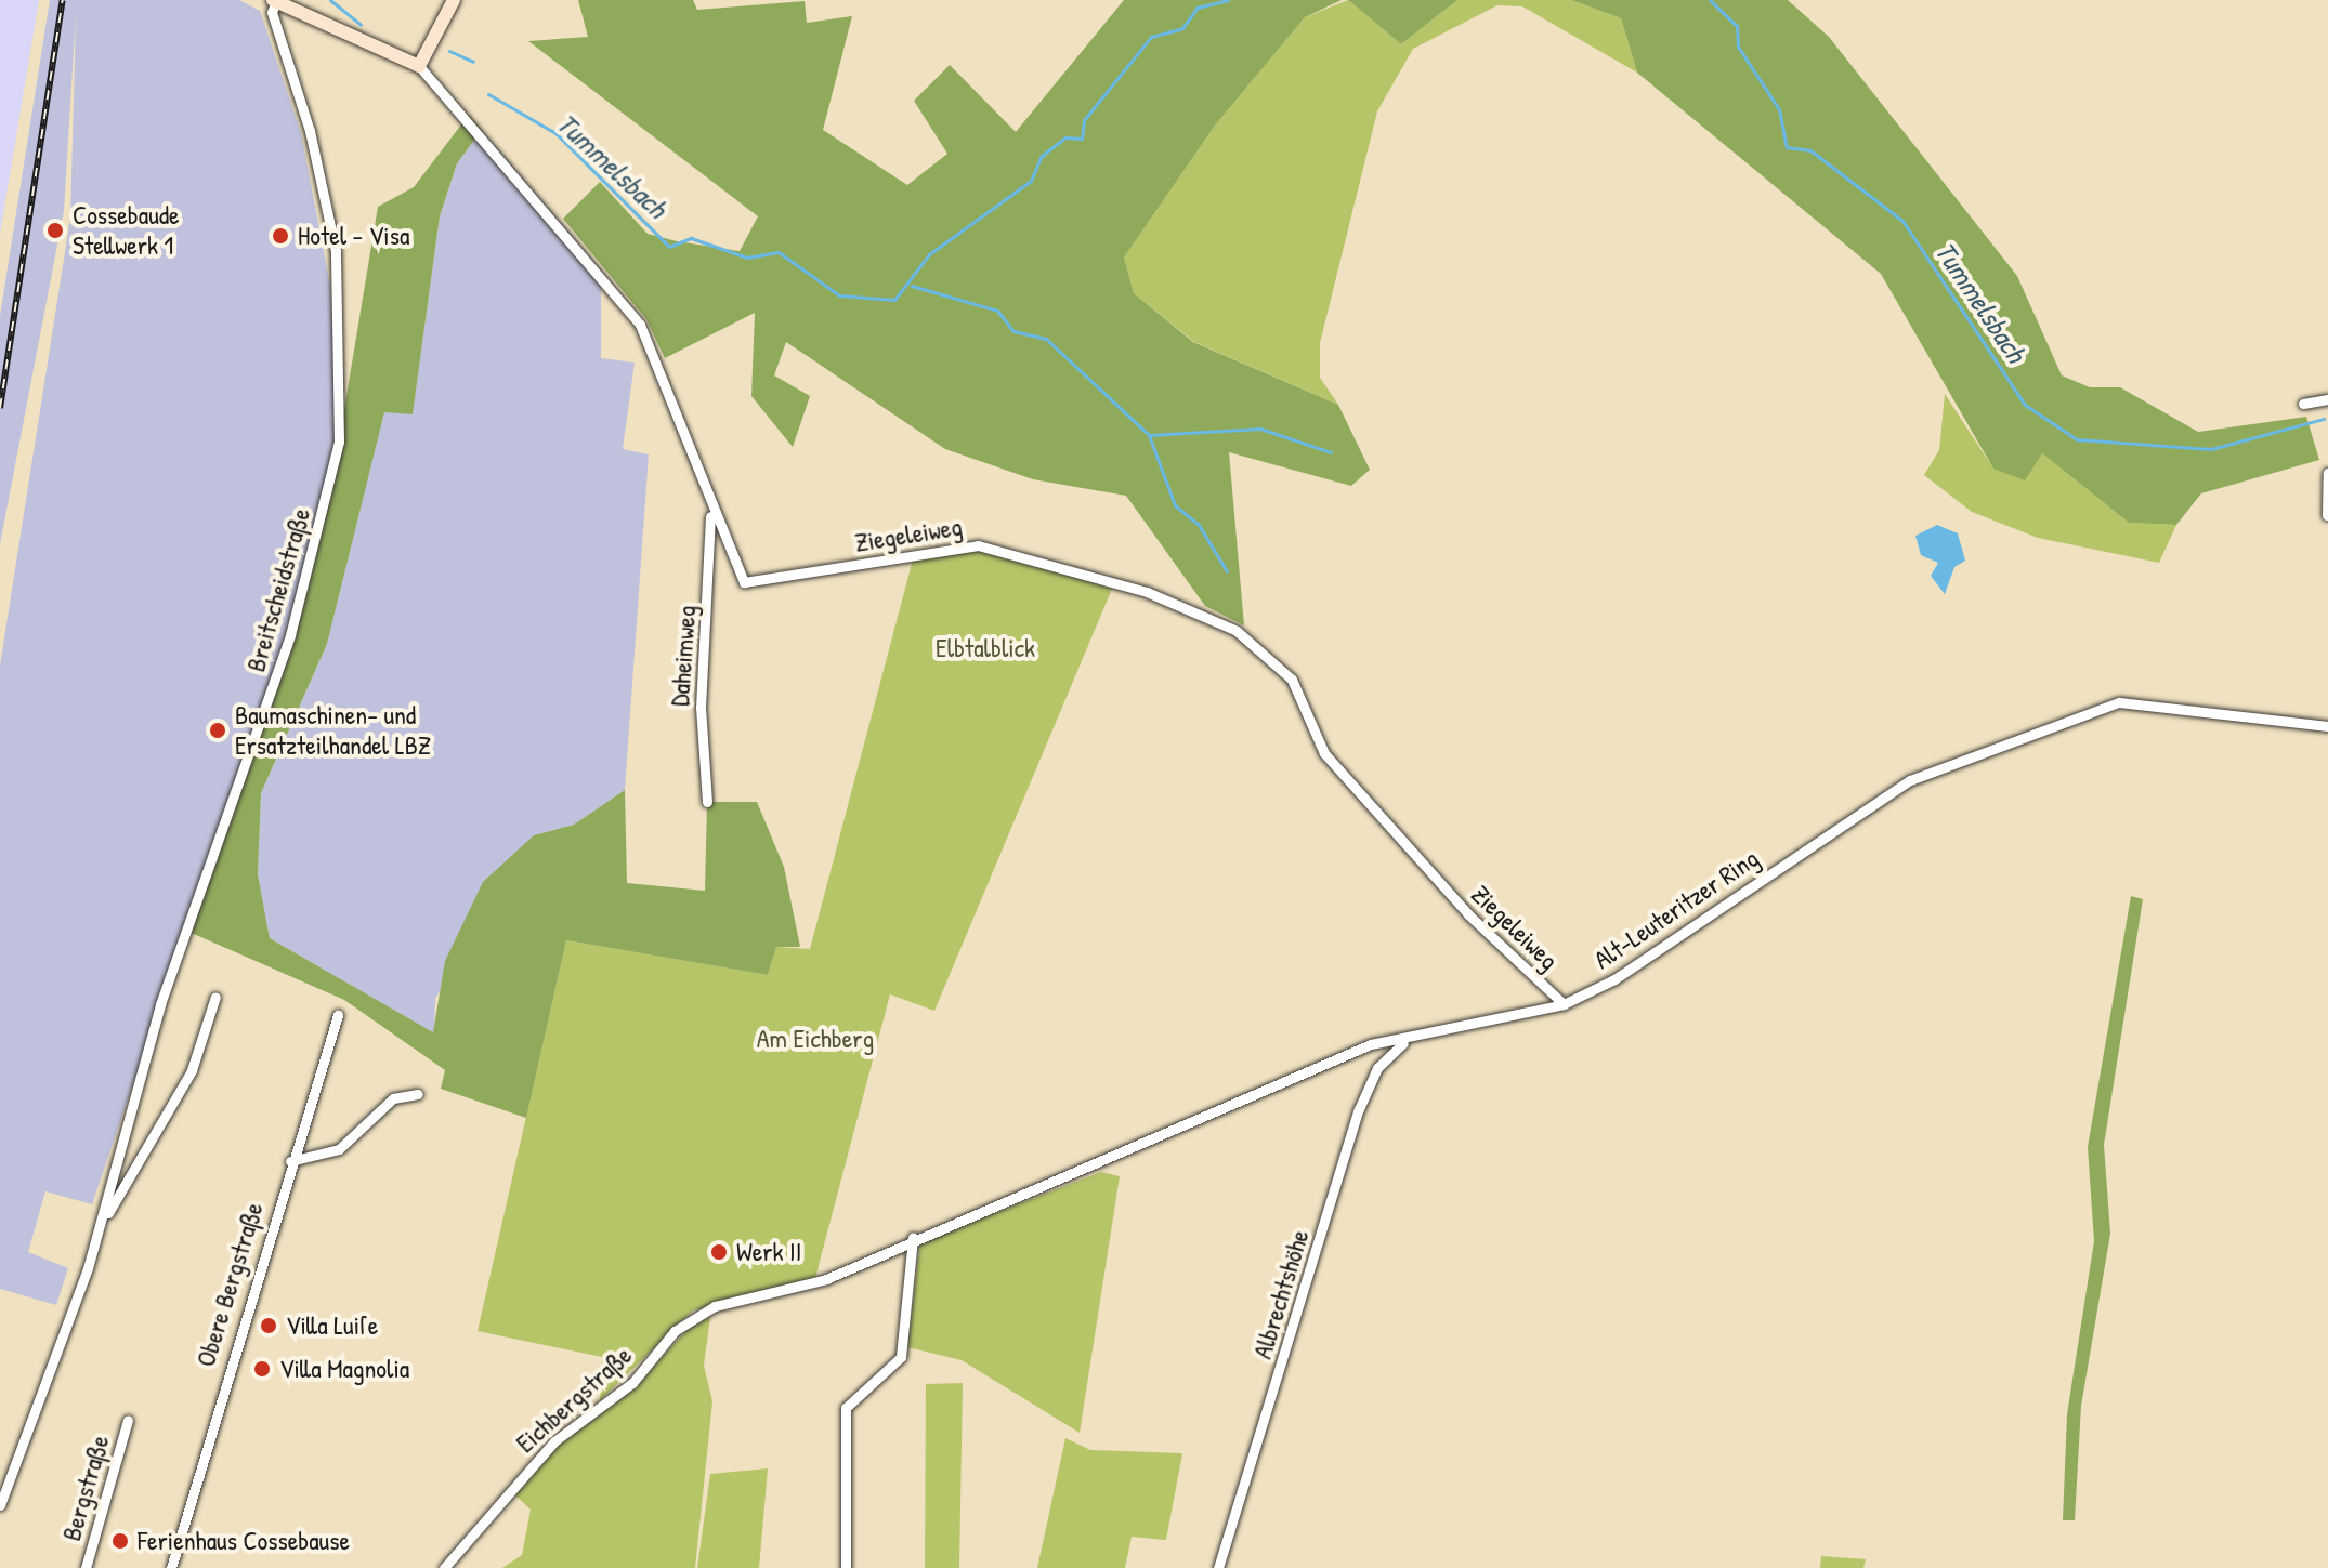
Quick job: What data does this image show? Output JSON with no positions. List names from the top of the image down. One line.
{"streets":{"street":["Ziegeleiweg","Breitscheidstraße","Daheimweg","Alt-Leuteritzer Ring","Obere Bergstraße","Albrechtshöhe","Eichbergstraße","Bergstraße"]},"crossings":[["Ziegeleiweg","Daheimweg"],["Ziegeleiweg","Alt-Leuteritzer Ring"],["Alt-Leuteritzer Ring","Albrechtshöhe"],["Alt-Leuteritzer Ring","Eichbergstraße"]],"water":["Tummelsbach"],"parks":["Elbtalblick","Am Eichberg"],"places":["Cossebaude Stellwerk 1","Hotel - Visa","Baumaschinen- und Ersatzteilhandel LBZ","Werk II","Villa Luiſe","Villa Magnolia","Ferienhaus Cossebause"]}
